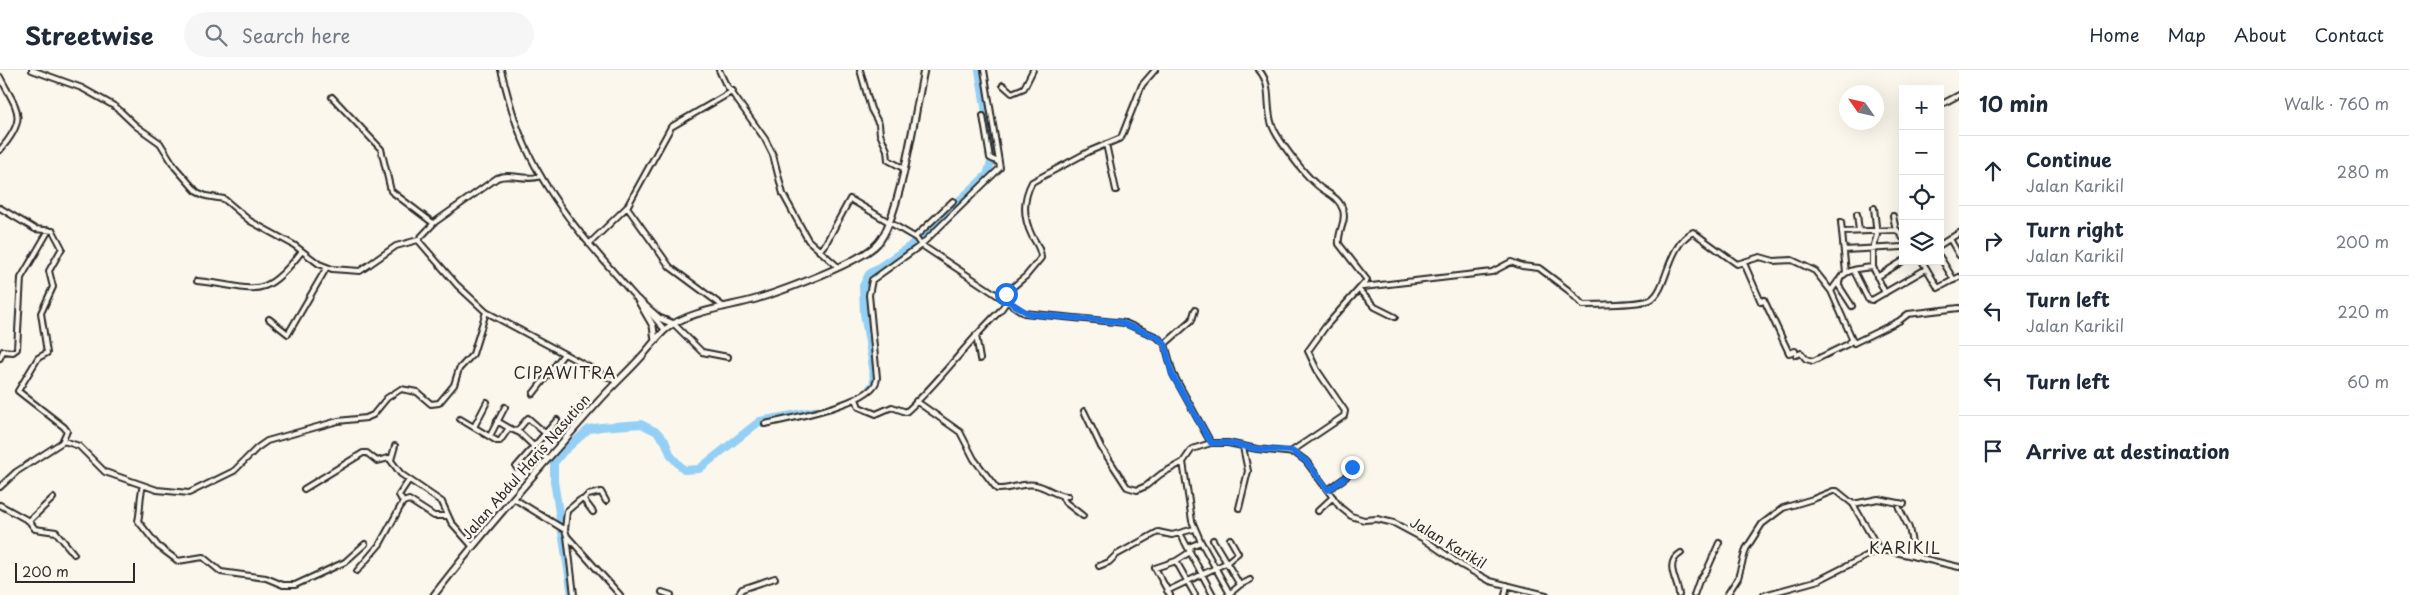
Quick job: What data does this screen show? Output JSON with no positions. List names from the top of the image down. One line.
{"streets":{"main road":["Jalan Abdul Haris Nasution"],"street":["Jalan Karikil"]},"districts":["CIPAWITRA","KARIKIL"],"scale_bar":"200 m","north":"top left","page":{"header":"Streetwise","search":"Search here","nav":["Home","Map","About","Contact"],"heading":["10 min","Walk · 760 m"],"map_buttons":["+","−"],"list":[["Continue","Jalan Karikil","280 m"],["Turn right","Jalan Karikil","200 m"],["Turn left","Jalan Karikil","220 m"],["Turn left","60 m"],"Arrive at destination"],"scale":"200 m"}}
